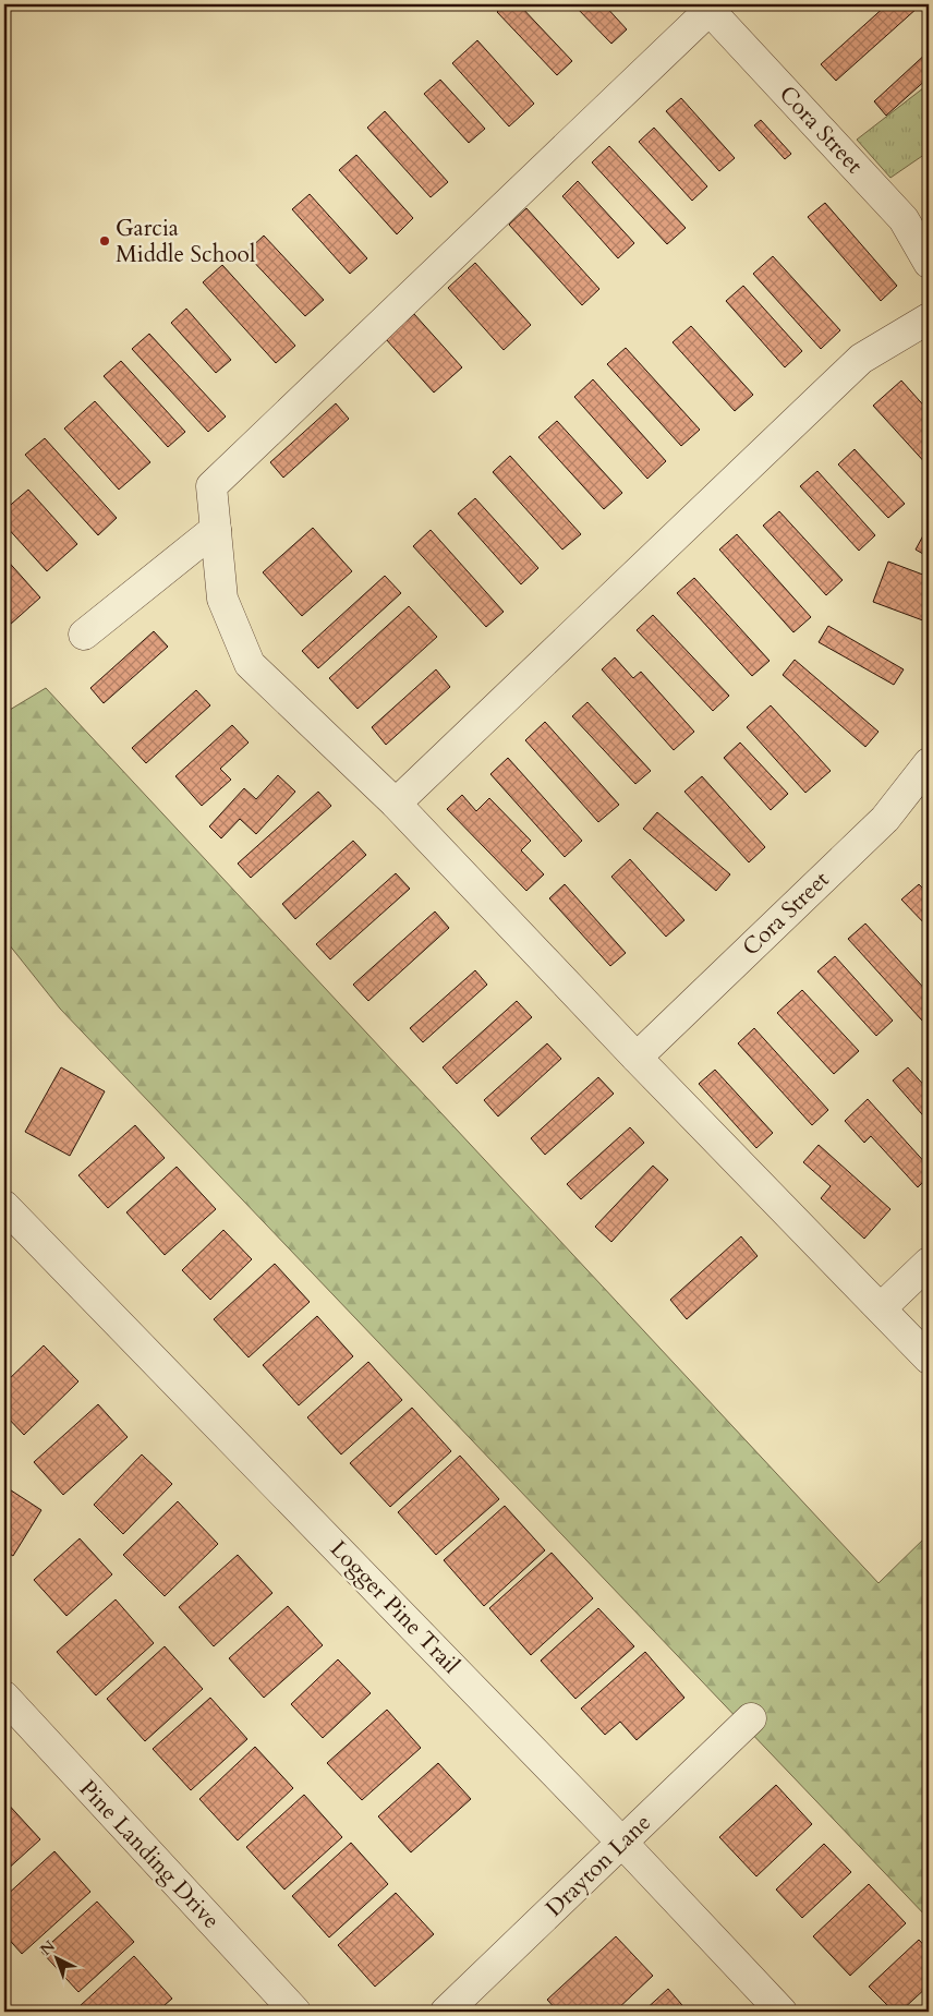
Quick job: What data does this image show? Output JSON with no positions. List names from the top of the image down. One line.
{"streets":{"street":["Cora Street","Logger Pine Trail","Pine Landing Drive","Drayton Lane"]},"crossings":[["Logger Pine Trail","Drayton Lane"]],"places":["Garcia Middle School"],"north":"top left"}
